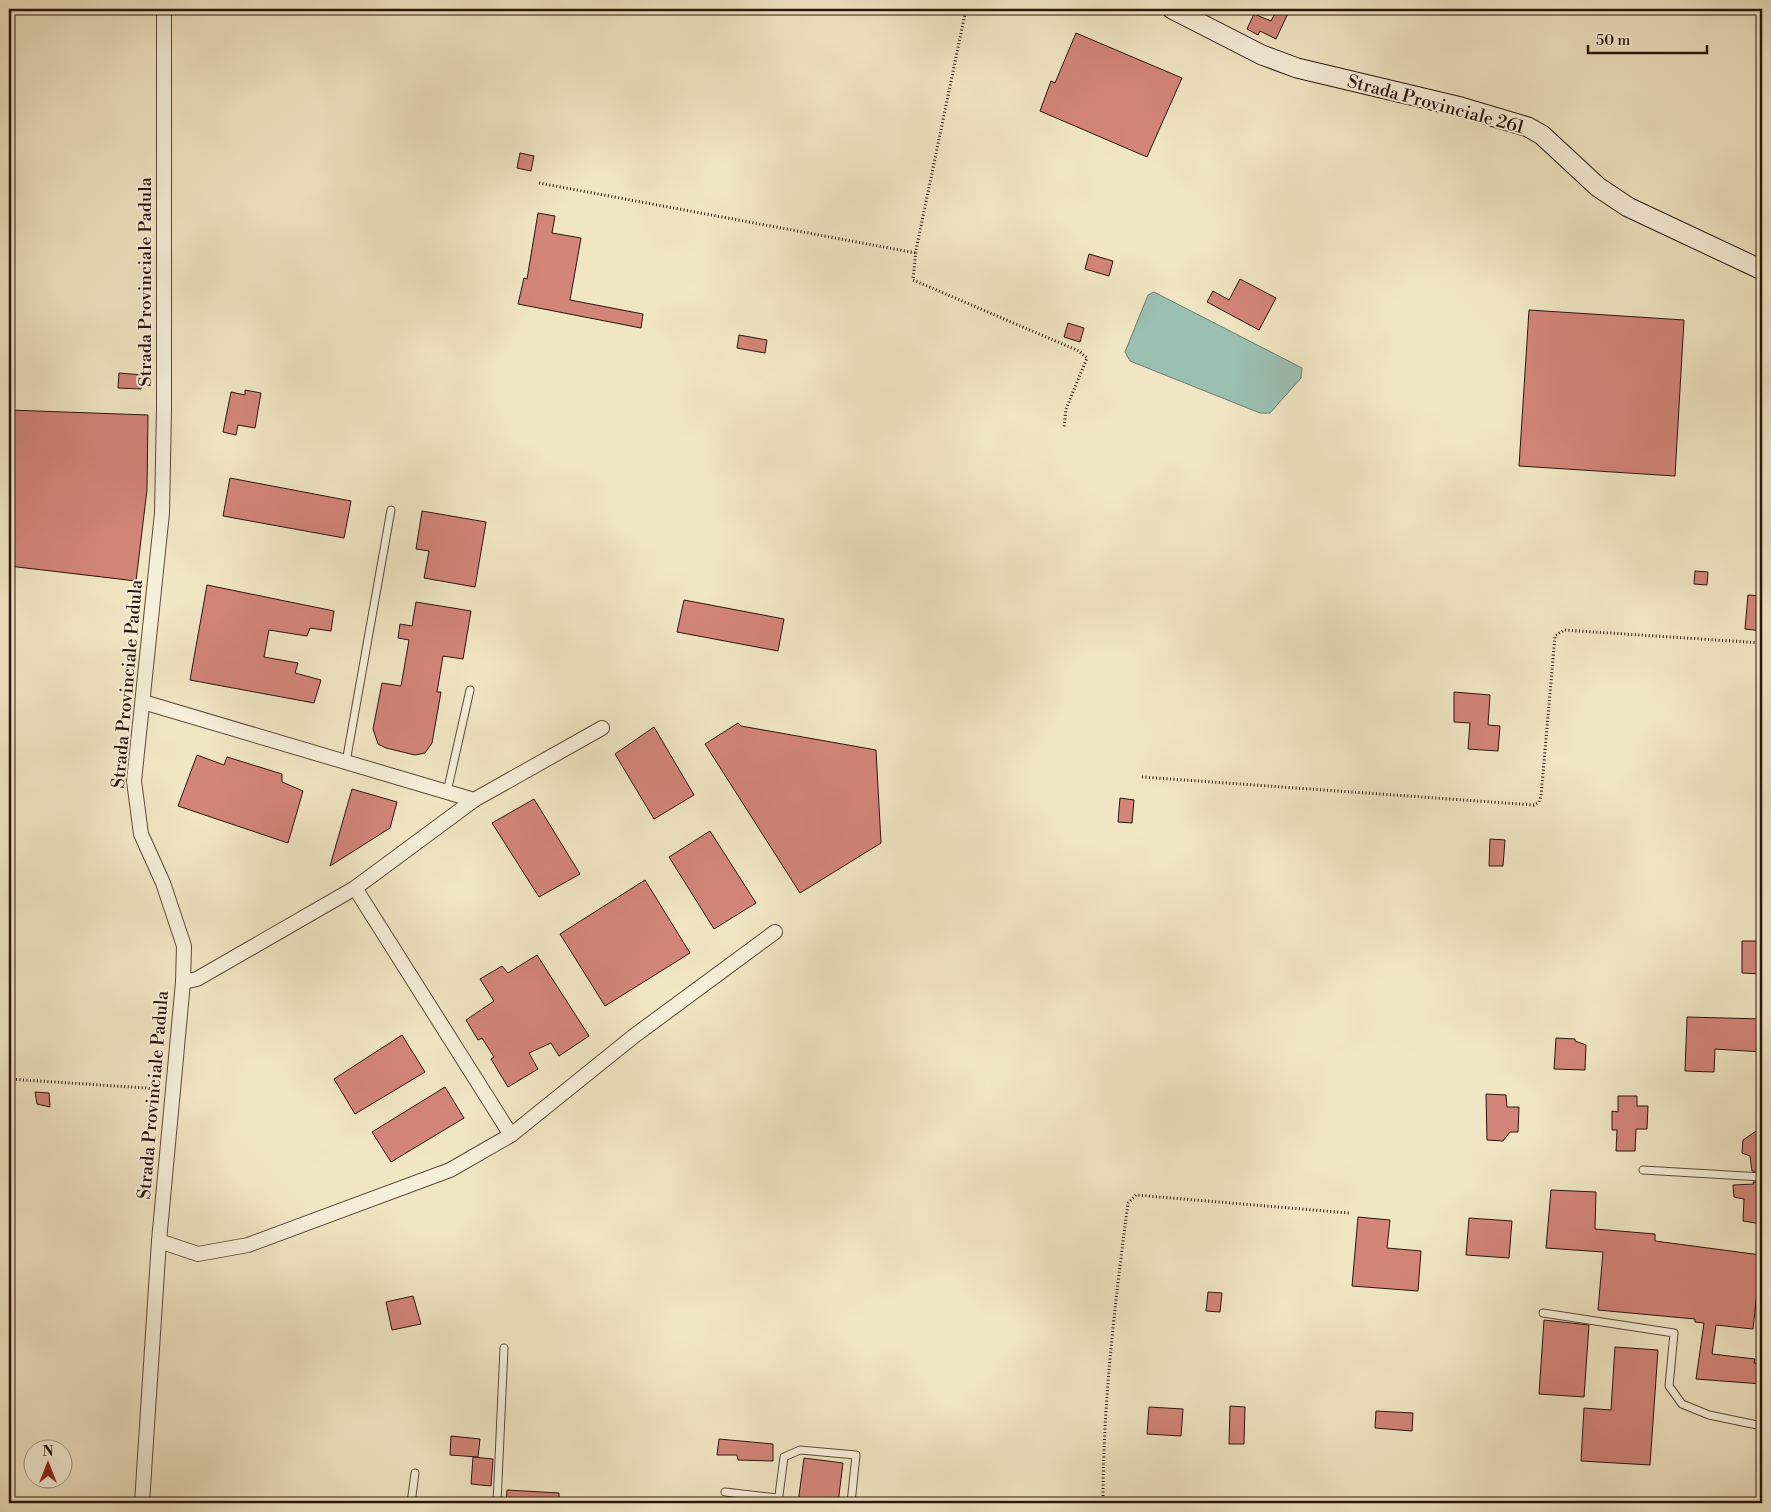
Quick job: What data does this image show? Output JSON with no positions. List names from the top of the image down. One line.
{"streets":{"street":["Strada Provinciale 261","Strada Provinciale Padula"]},"scale_bar":"50 m","north":"top"}
